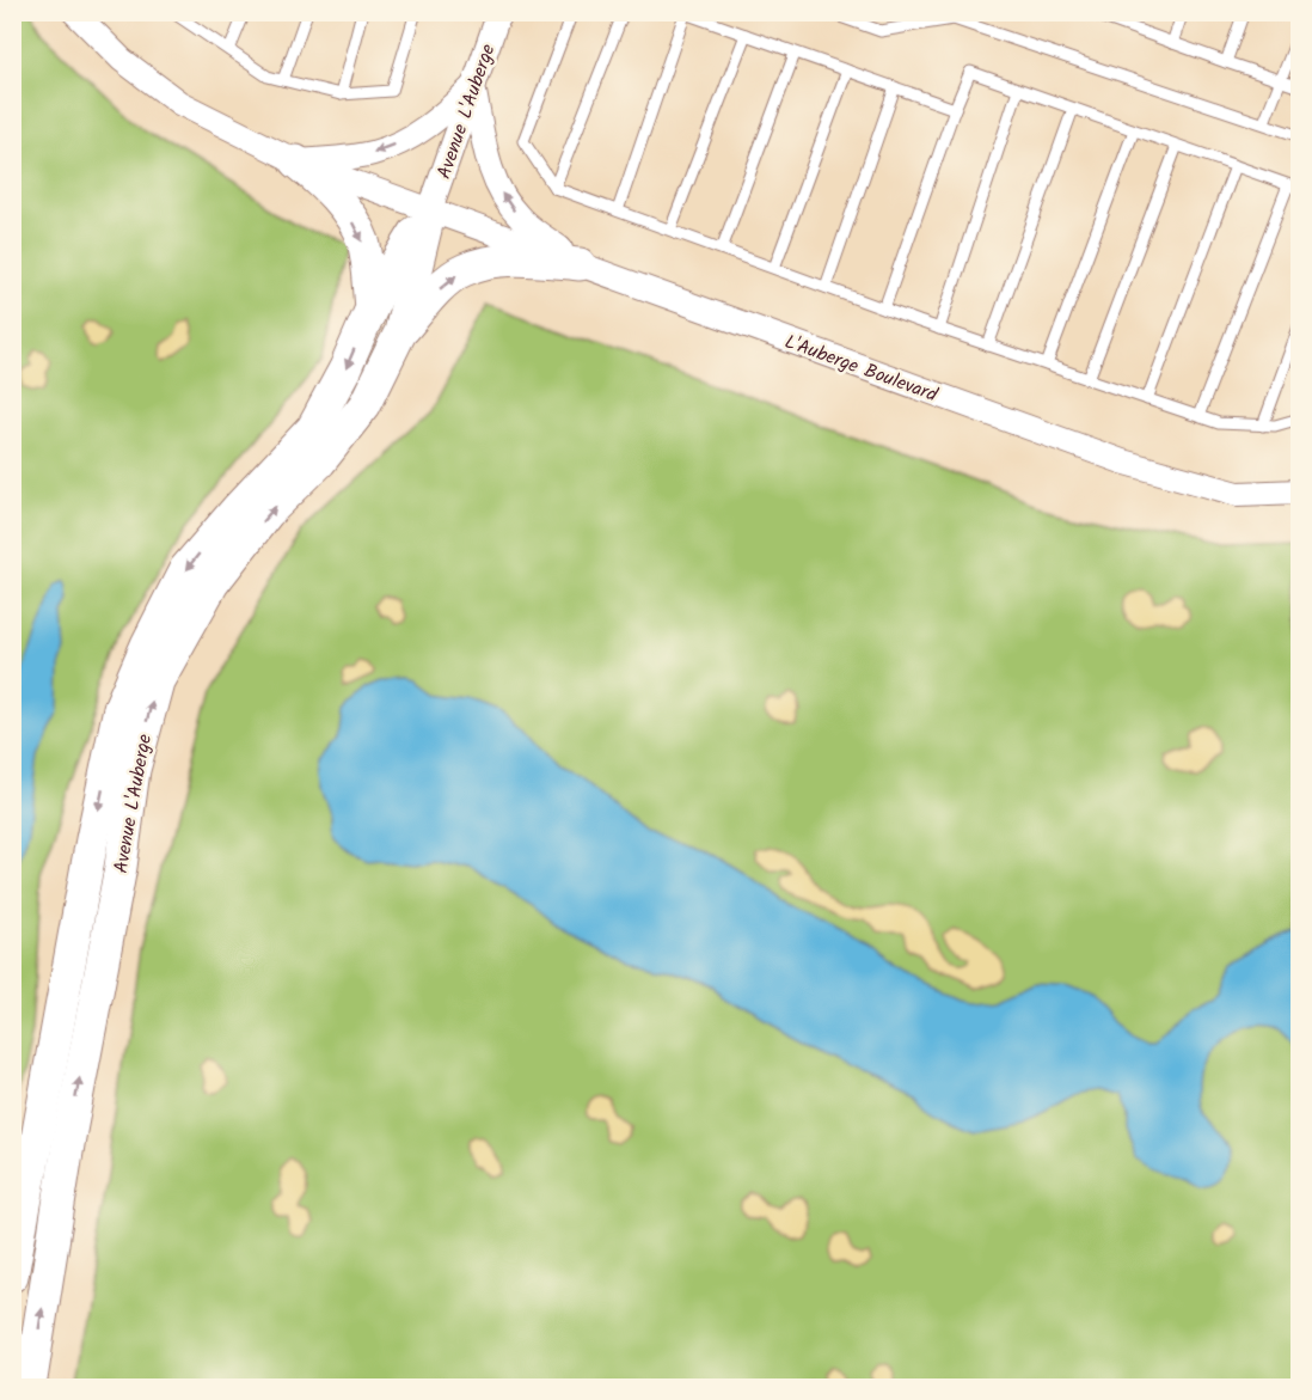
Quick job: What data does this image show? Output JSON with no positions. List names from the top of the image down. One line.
{"streets":{"street":["Avenue L'Auberge","L'Auberge Boulevard"]},"crossings":[["Avenue L'Auberge","L'Auberge Boulevard"]]}
